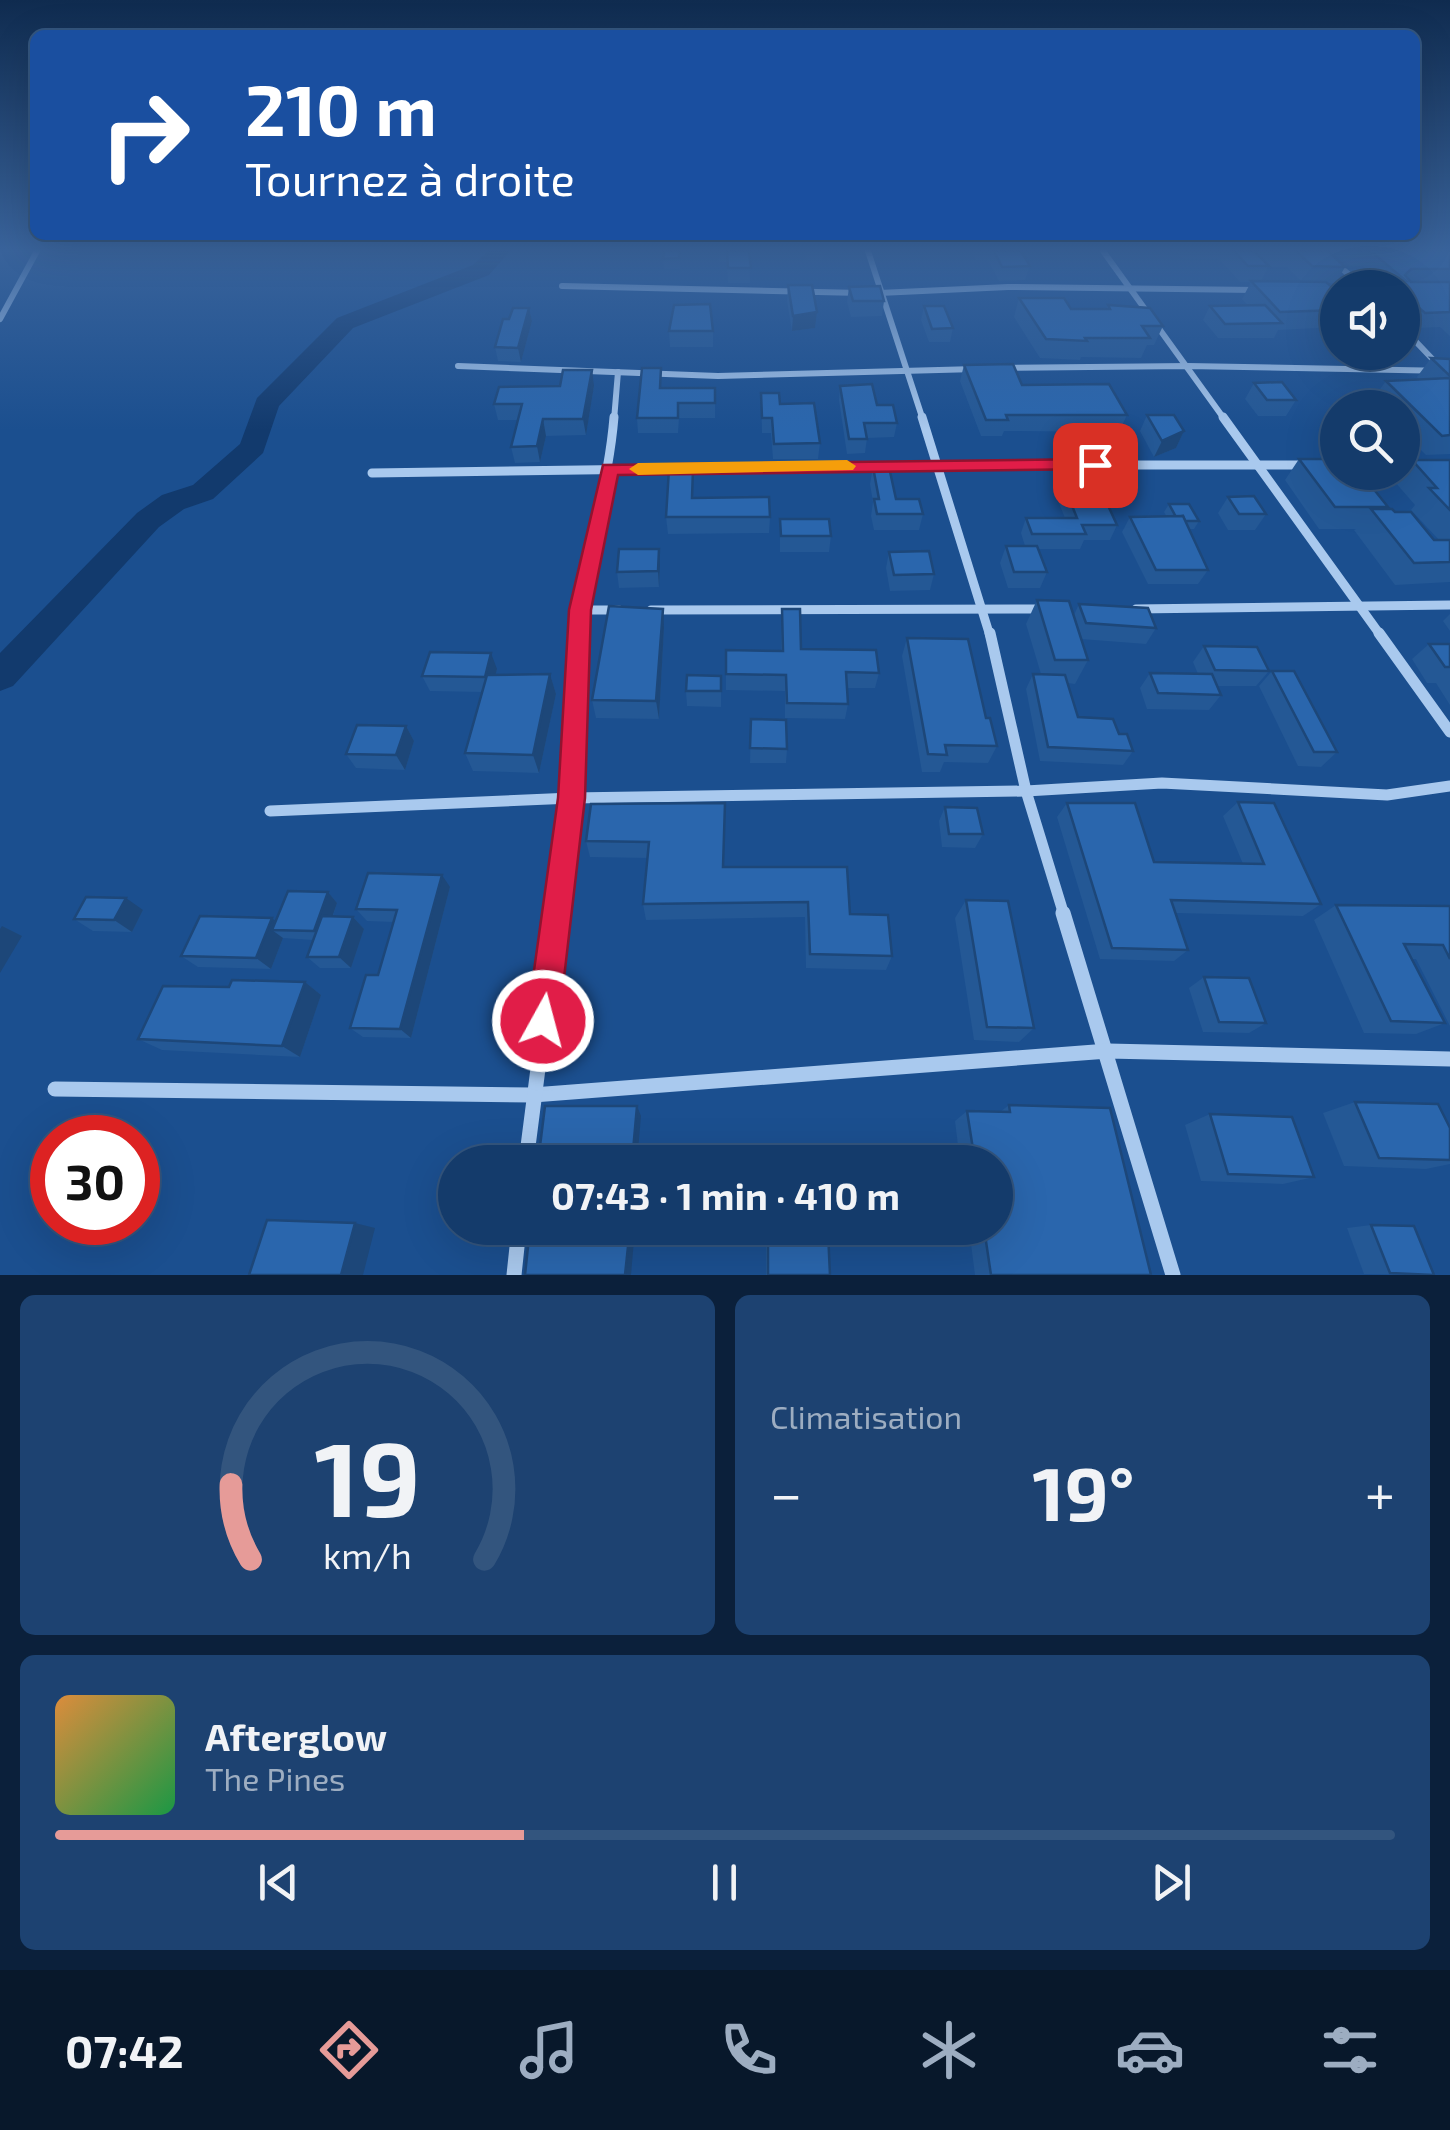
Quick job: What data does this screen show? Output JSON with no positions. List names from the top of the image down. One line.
{"page":{"turn":["210 m","Tournez à droite"],"limit":"30","trip":"07:43 · 1 min · 410 m","tile":"Climatisation","heat":["−","19°","+"],"song":["Afterglow","The Pines"],"tabs":"07:42","gauge":["19","km/h"]}}
